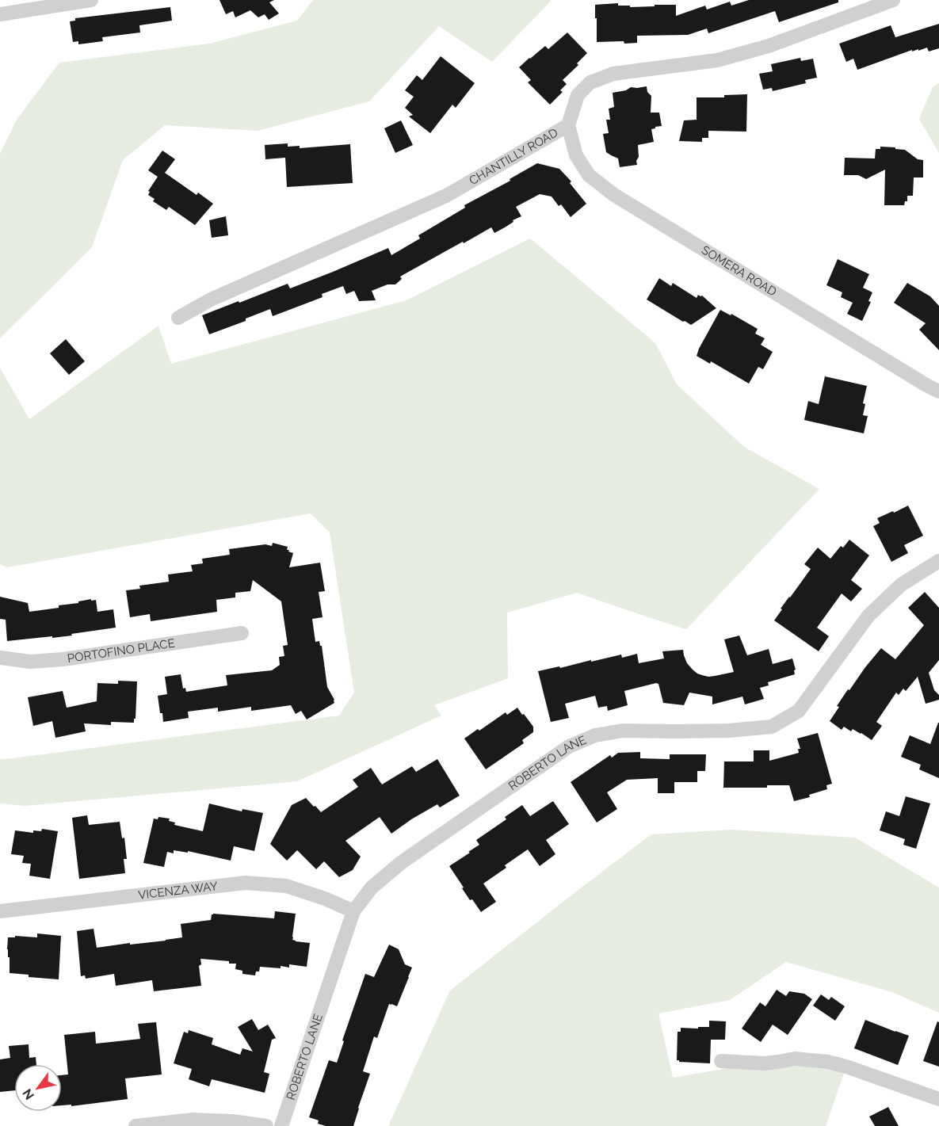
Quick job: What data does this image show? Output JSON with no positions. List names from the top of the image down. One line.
{"streets":{"street":["CHANTILLY ROAD","SOMERA ROAD","PORTOFINO PLACE","ROBERTO LANE","VICENZA WAY"]},"crossings":[["CHANTILLY ROAD","SOMERA ROAD"],["ROBERTO LANE","VICENZA WAY"]],"north":"bottom left"}
